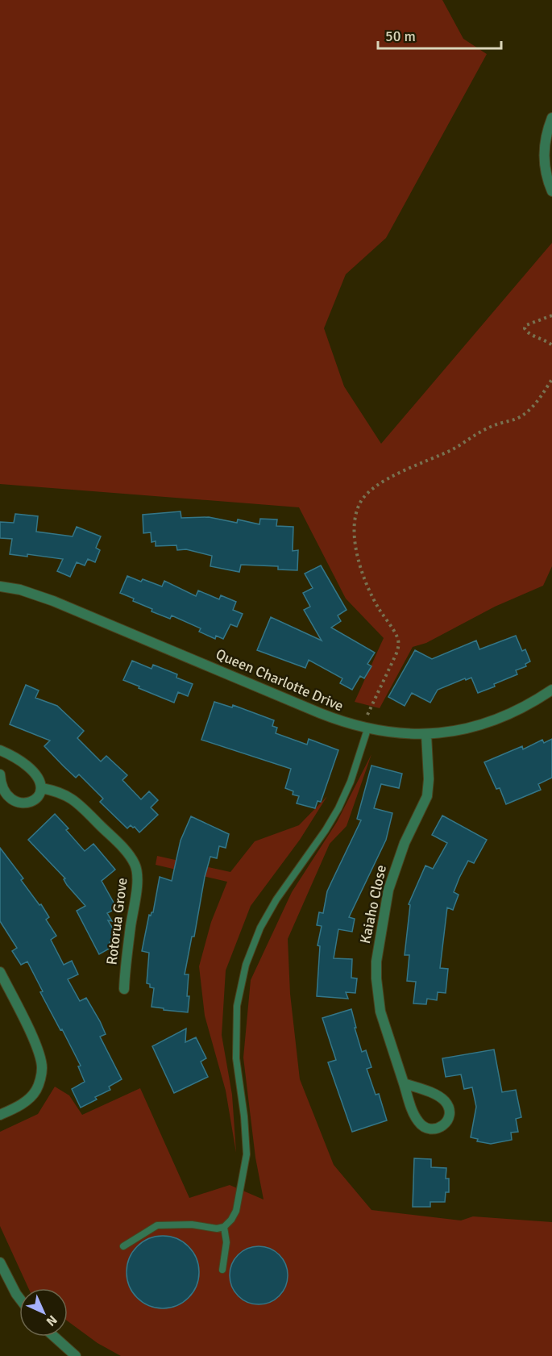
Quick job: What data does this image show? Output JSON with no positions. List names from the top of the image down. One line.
{"streets":{"street":["Queen Charlotte Drive","Kaiaho Close","Rotorua Grove"]},"crossings":[["Queen Charlotte Drive","Kaiaho Close"]],"scale_bar":"50 m","north":"bottom right"}
